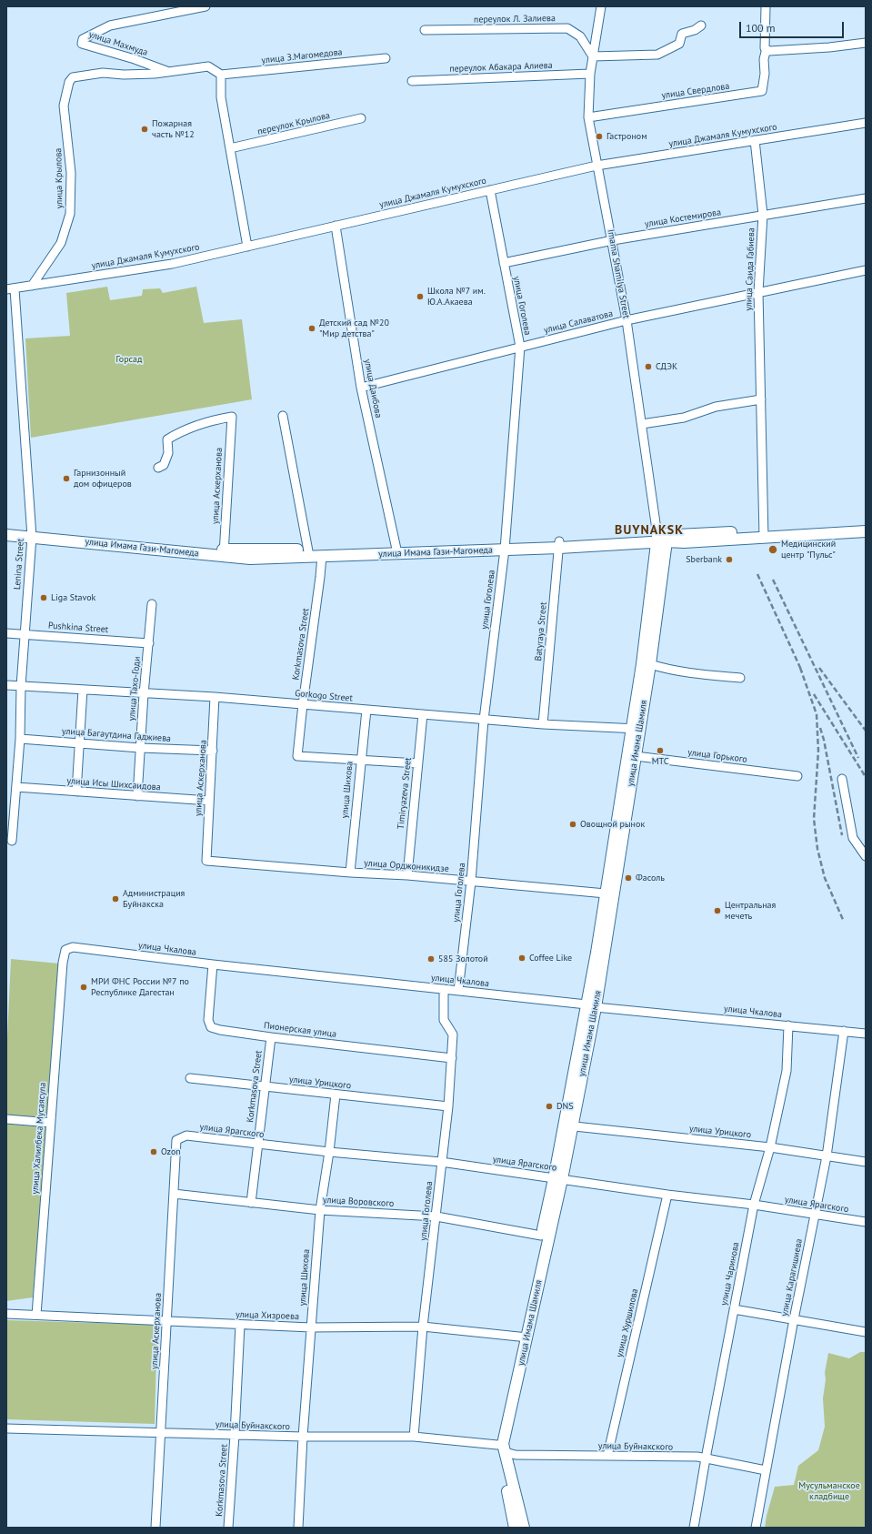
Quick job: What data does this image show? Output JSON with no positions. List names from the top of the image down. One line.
{"streets":{"main road":["улица Имама Гази-Магомеда","улица Имама Шамиля"],"street":["переулок Л. Залиева","улица Махмуда","улица З.Магомедова","переулок Абакара Алиева","улица Свердлова","переулок Крылова","улица Джамаля Кумухского","улица Крылова","улица Костемирова","улица Саида Габиева","Imama Shamilya Street","улица Гоголева","улица Салаватова","улица Даибова","улица Аскерханова","Lenina Street","Pushkina Street","Batyraya Street","Korkmasova Street","улица Тахо-Годи","Gorkogo Street","улица Багаутдина Гаджиева","улица Горького","улица Исы Шихсаидова","улица Шихова","Timiryazeva Street","улица Орджоникидзе","улица Чкалова","Пионерская улица","улица Урицкого","улица Ярагского","улица Халилбека Мусаясула","улица Воровского","улица Чаринова","улица Карагишиева","улица Хизроева","улица Хуршилова","улица Буйнакского"]},"crossings":[["переулок Л. Залиева","Imama Shamilya Street"],["улица Махмуда","улица Крылова"],["переулок Абакара Алиева","Imama Shamilya Street"],["улица Свердлова","Imama Shamilya Street"],["улица Джамаля Кумухского","улица Крылова"],["улица Джамаля Кумухского","улица Саида Габиева"],["улица Джамаля Кумухского","Imama Shamilya Street"],["улица Джамаля Кумухского","улица Гоголева"],["улица Джамаля Кумухского","улица Даибова"],["улица Джамаля Кумухского","Lenina Street"],["улица Костемирова","улица Саида Габиева"],["улица Костемирова","Imama Shamilya Street"],["улица Костемирова","улица Гоголева"],["улица Саида Габиева","улица Салаватова"],["Imama Shamilya Street","улица Салаватова"],["Imama Shamilya Street","улица Имама Шамиля"],["улица Гоголева","улица Салаватова"],["улица Гоголева","Gorkogo Street"],["улица Гоголева","улица Орджоникидзе"],["улица Гоголева","улица Чкалова"],["улица Гоголева","Пионерская улица"],["улица Гоголева","улица Урицкого"],["улица Гоголева","улица Ярагского"],["улица Гоголева","улица Воровского"],["улица Гоголева","улица Хизроева"],["улица Гоголева","улица Буйнакского"],["улица Салаватова","улица Даибова"],["улица Даибова","улица Имама Гази-Магомеда"],["улица Аскерханова","Gorkogo Street"],["улица Аскерханова","улица Багаутдина Гаджиева"],["улица Аскерханова","улица Исы Шихсаидова"],["улица Аскерханова","улица Орджоникидзе"],["улица Аскерханова","улица Ярагского"],["улица Аскерханова","улица Воровского"],["улица Аскерханова","улица Хизроева"],["улица Аскерханова","улица Буйнакского"],["улица Имама Гази-Магомеда","Korkmasova Street"],["Lenina Street","Pushkina Street"],["Lenina Street","Gorkogo Street"],["Lenina Street","улица Багаутдина Гаджиева"],["Lenina Street","улица Исы Шихсаидова"],["Pushkina Street","улица Тахо-Годи"],["Batyraya Street","Gorkogo Street"],["Korkmasova Street","Gorkogo Street"],["Korkmasova Street","улица Шихова"],["Korkmasova Street","Пионерская улица"],["Korkmasova Street","улица Урицкого"],["Korkmasova Street","улица Ярагского"],["Korkmasova Street","улица Воровского"],["Korkmasova Street","улица Хизроева"],["Korkmasova Street","улица Буйнакского"],["улица Тахо-Годи","Gorkogo Street"],["улица Тахо-Годи","улица Багаутдина Гаджиева"],["улица Тахо-Годи","улица Исы Шихсаидова"],["Gorkogo Street","улица Имама Шамиля"],["Gorkogo Street","улица Шихова"],["Gorkogo Street","Timiryazeva Street"],["улица Имама Шамиля","улица Горького"],["улица Имама Шамиля","улица Орджоникидзе"],["улица Имама Шамиля","улица Чкалова"],["улица Имама Шамиля","улица Урицкого"],["улица Имама Шамиля","улица Ярагского"],["улица Имама Шамиля","улица Воровского"],["улица Имама Шамиля","улица Хизроева"],["улица Имама Шамиля","улица Буйнакского"],["улица Шихова","улица Орджоникидзе"],["улица Шихова","улица Урицкого"],["улица Шихова","улица Ярагского"],["улица Шихова","улица Воровского"],["улица Шихова","улица Хизроева"],["улица Шихова","улица Буйнакского"],["Timiryazeva Street","улица Орджоникидзе"],["улица Чкалова","Пионерская улица"],["улица Чкалова","улица Халилбека Мусаясула"],["улица Чкалова","улица Чаринова"],["улица Чкалова","улица Карагишиева"],["улица Урицкого","улица Чаринова"],["улица Урицкого","улица Карагишиева"],["улица Ярагского","улица Чаринова"],["улица Ярагского","улица Карагишиева"],["улица Ярагского","улица Хуршилова"],["улица Халилбека Мусаясула","улица Хизроева"],["улица Чаринова","улица Буйнакского"],["улица Карагишиева","улица Буйнакского"],["улица Хуршилова","улица Буйнакского"]],"districts":["BUYNAKSK"],"parks":["Горсад","Мусульманское кладбище"],"places":["Пожарная часть №12","Гастроном","Школа №7 им. Ю.А.Акаева","Детский сад №20 \"Мир детства\"","СДЭК","Гарнизонный дом офицеров","Медицинский центр \"Пульс\"","Sberbank","Liga Stavok","МТС","Овощной рынок","Фасоль","Администрация Буйнакска","Центральная мечеть","Coffee Like","585 Золотой","МРИ ФНС России №7 по Республике Дагестан","DNS","Ozon"],"scale_bar":"100 m"}
